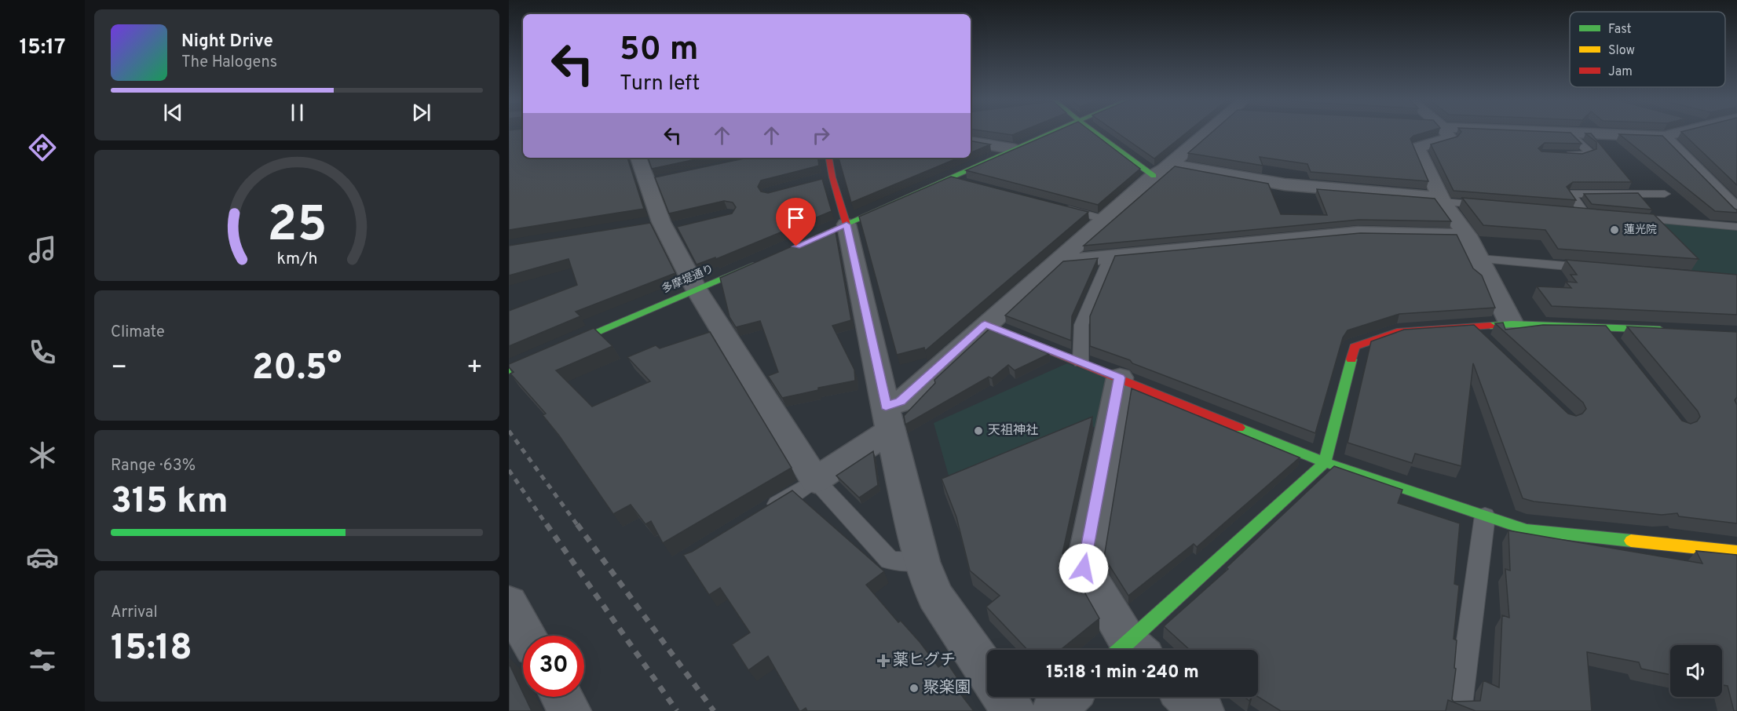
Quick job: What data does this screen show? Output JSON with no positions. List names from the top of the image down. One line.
{"streets":{"street":["多摩堤通り"]},"places":{"other":["蓮光院","天祖神社","聚楽園"],"health":["薬ヒグチ"]},"legend":["Fast","Slow","Jam"],"page":{"tabs":"15:17","turn":["50 m","Turn left"],"song":["Night Drive","The Halogens"],"tile":["Climate",["Range · 63%","315 km"],["Arrival","15:18"]],"heat":["−","20.5°","+"],"limit":"30","trip":"15:18 · 1 min · 240 m","gauge":["25","km/h"]}}
